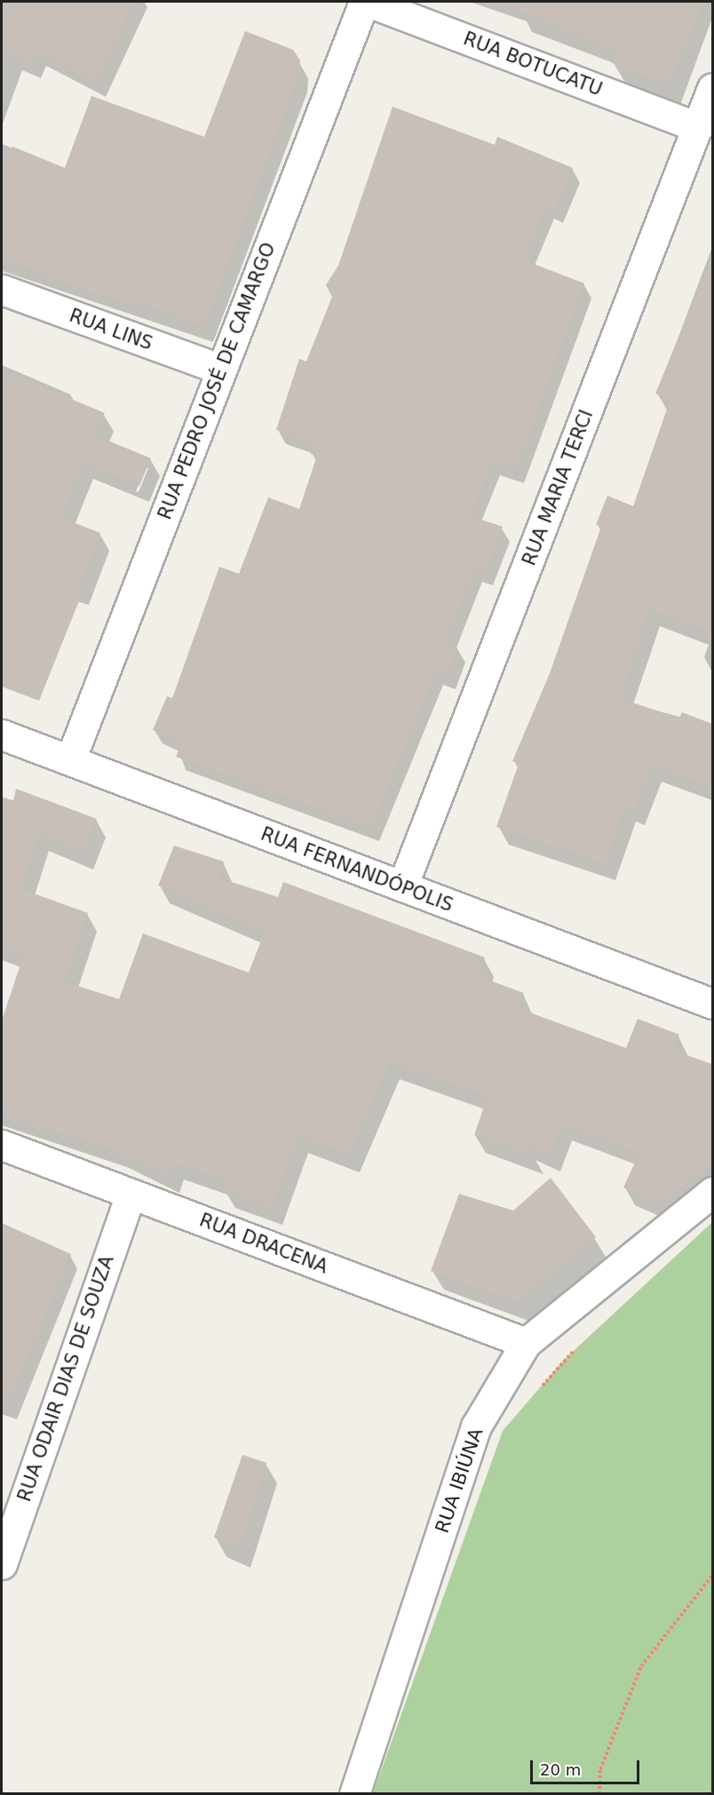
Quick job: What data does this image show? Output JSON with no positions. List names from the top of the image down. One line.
{"streets":{"street":["RUA BOTUCATU","RUA LINS","RUA PEDRO JOSÉ DE CAMARGO","RUA MARIA TERCI","RUA FERNANDÓPOLIS","RUA DRACENA","RUA ODAIR DIAS DE SOUZA","RUA IBIÚNA"]},"crossings":[["RUA BOTUCATU","RUA PEDRO JOSÉ DE CAMARGO"],["RUA BOTUCATU","RUA MARIA TERCI"],["RUA LINS","RUA PEDRO JOSÉ DE CAMARGO"],["RUA PEDRO JOSÉ DE CAMARGO","RUA FERNANDÓPOLIS"],["RUA MARIA TERCI","RUA FERNANDÓPOLIS"],["RUA DRACENA","RUA ODAIR DIAS DE SOUZA"],["RUA DRACENA","RUA IBIÚNA"]],"scale_bar":"20 m"}
